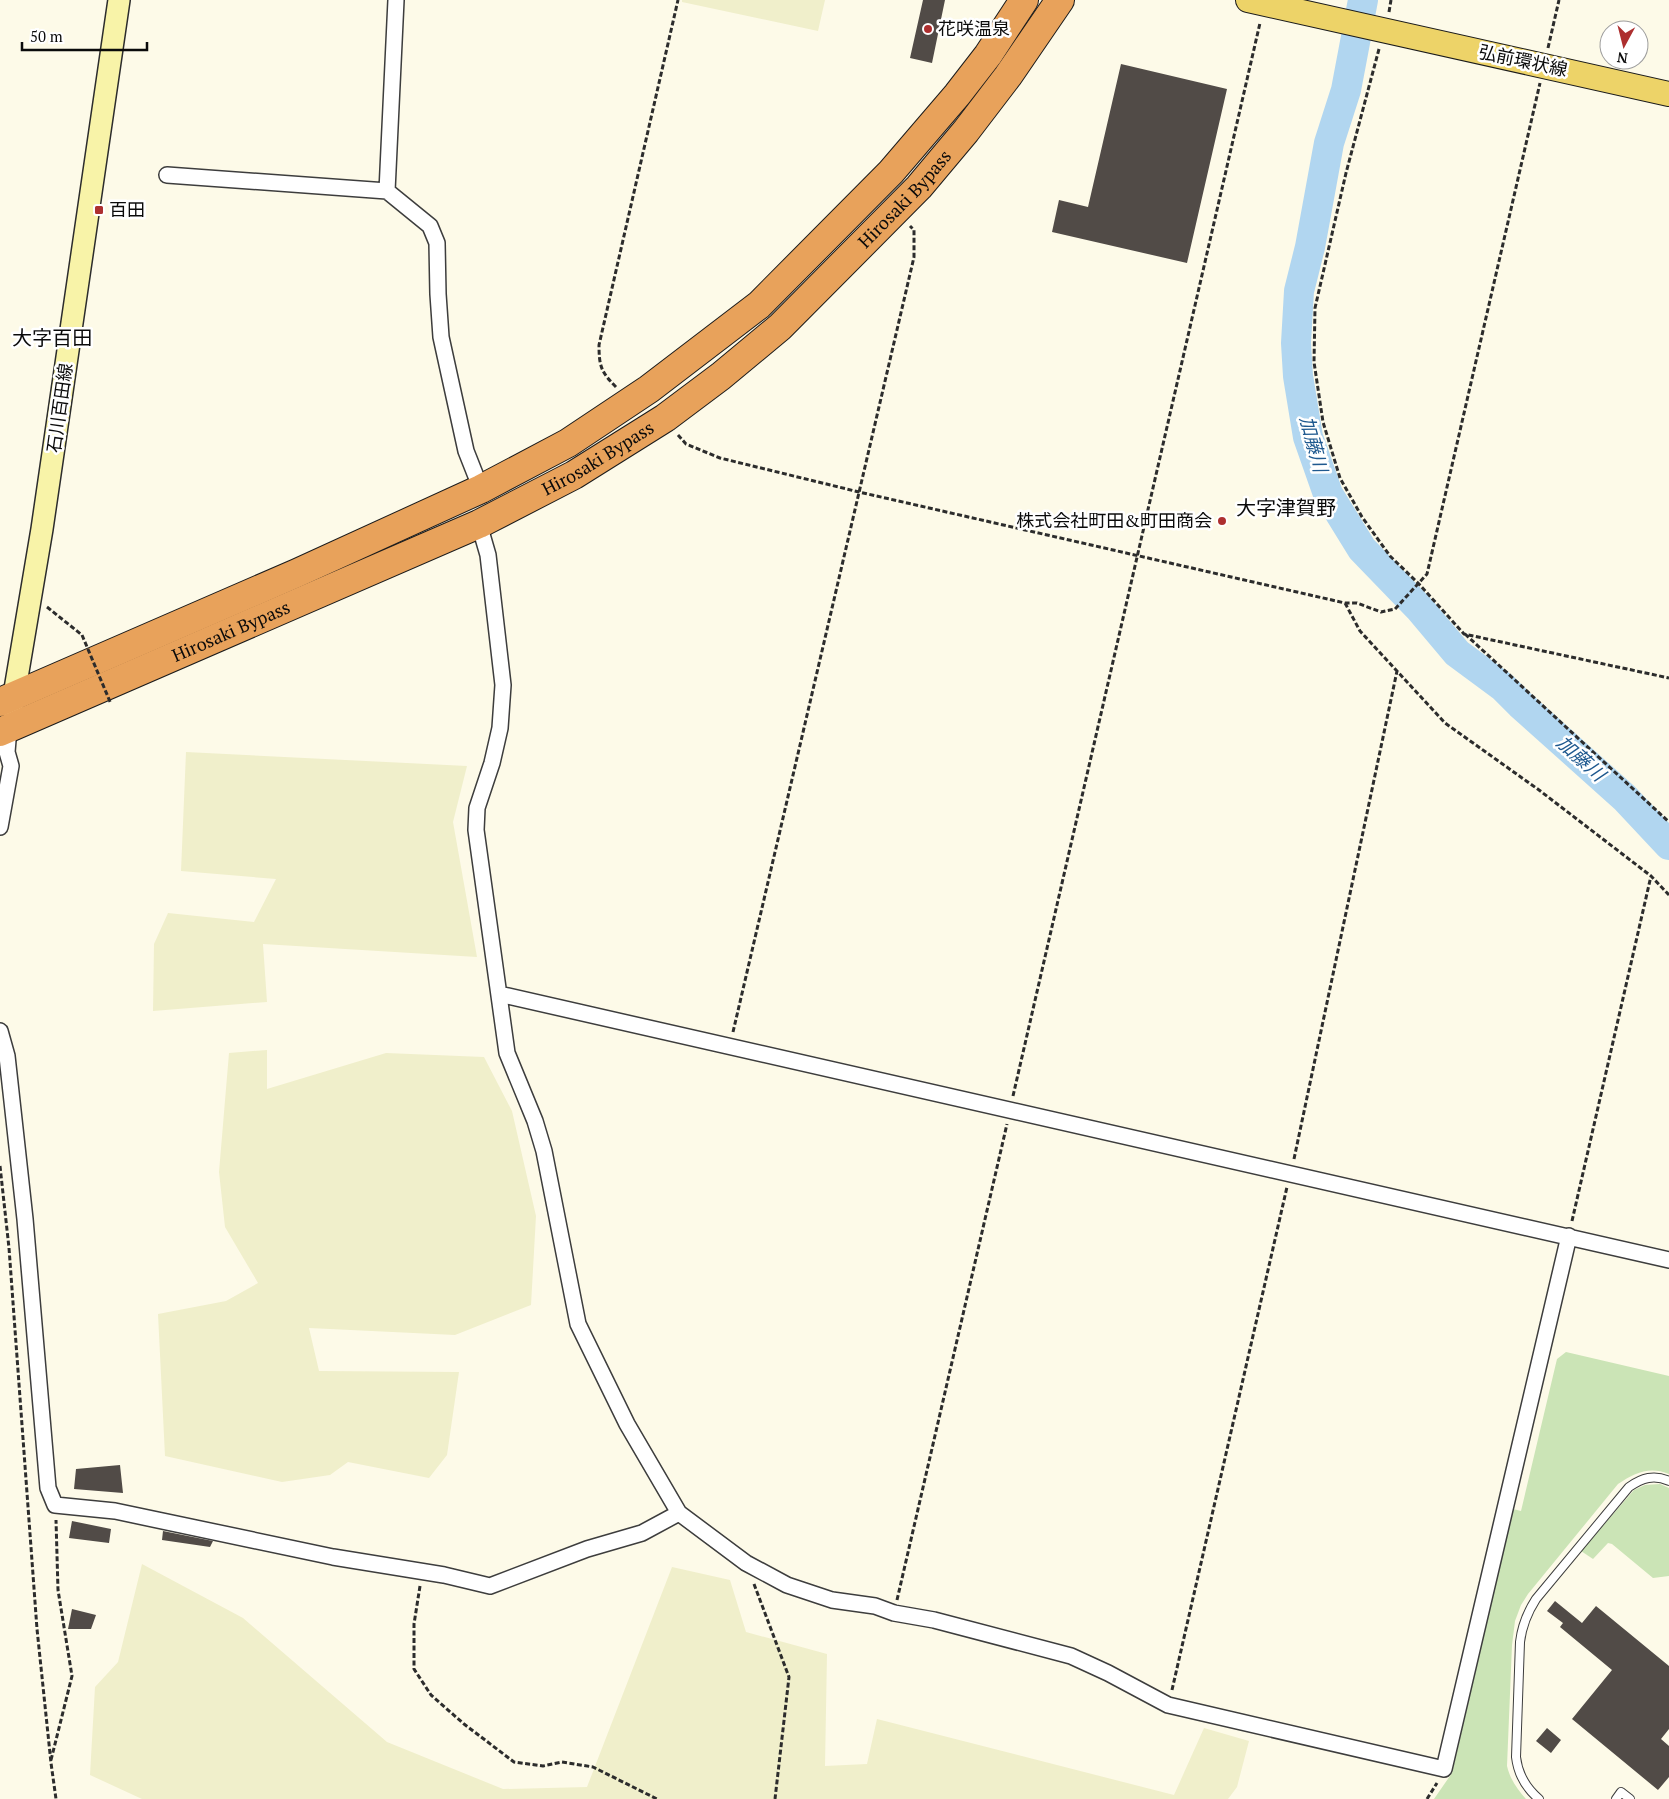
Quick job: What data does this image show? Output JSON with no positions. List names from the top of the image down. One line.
{"streets":{"highway":["Hirosaki Bypass"],"main road":["弘前環状線","石川百田線"]},"crossings":[["Hirosaki Bypass","石川百田線"]],"districts":["大字百田","大字津賀野"],"water":["加藤川"],"places":{"other":["花咲温泉","株式会社町田&町田商会"],"transit":["百田"]},"scale_bar":"50 m","north":"bottom"}
